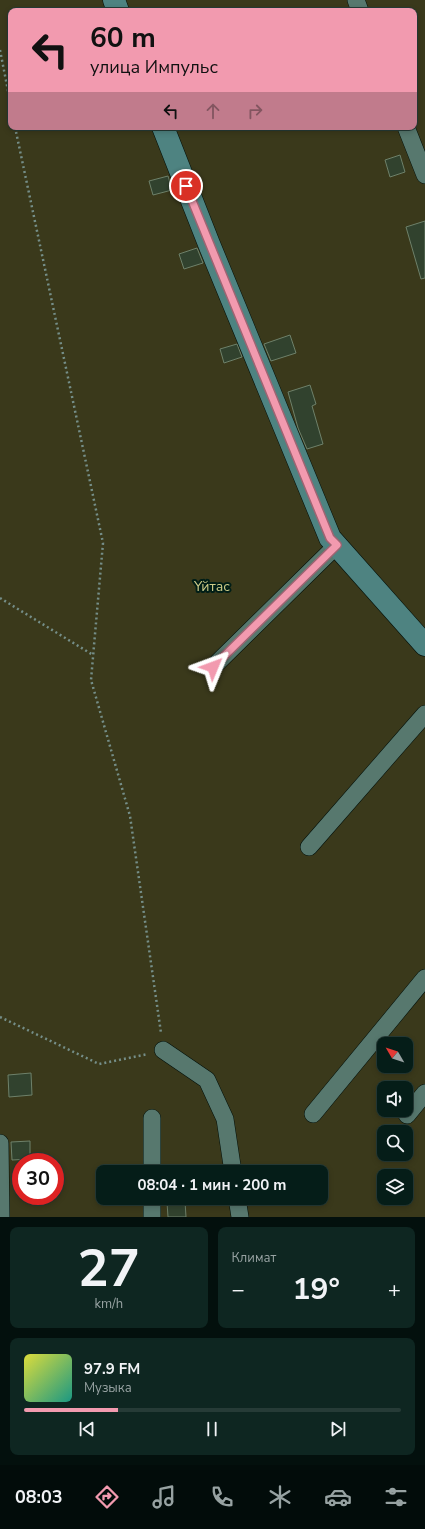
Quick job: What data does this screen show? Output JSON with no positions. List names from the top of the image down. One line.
{"parks":["Үйтас"],"north":"top left","page":{"turn":["60 m","улица Импульс"],"limit":"30","trip":"08:04 · 1 мин · 200 m","tile":[["27","km/h"],"Климат"],"heat":["−","19°","+"],"song":["97.9 FM","Музыка"],"tabs":"08:03"}}
